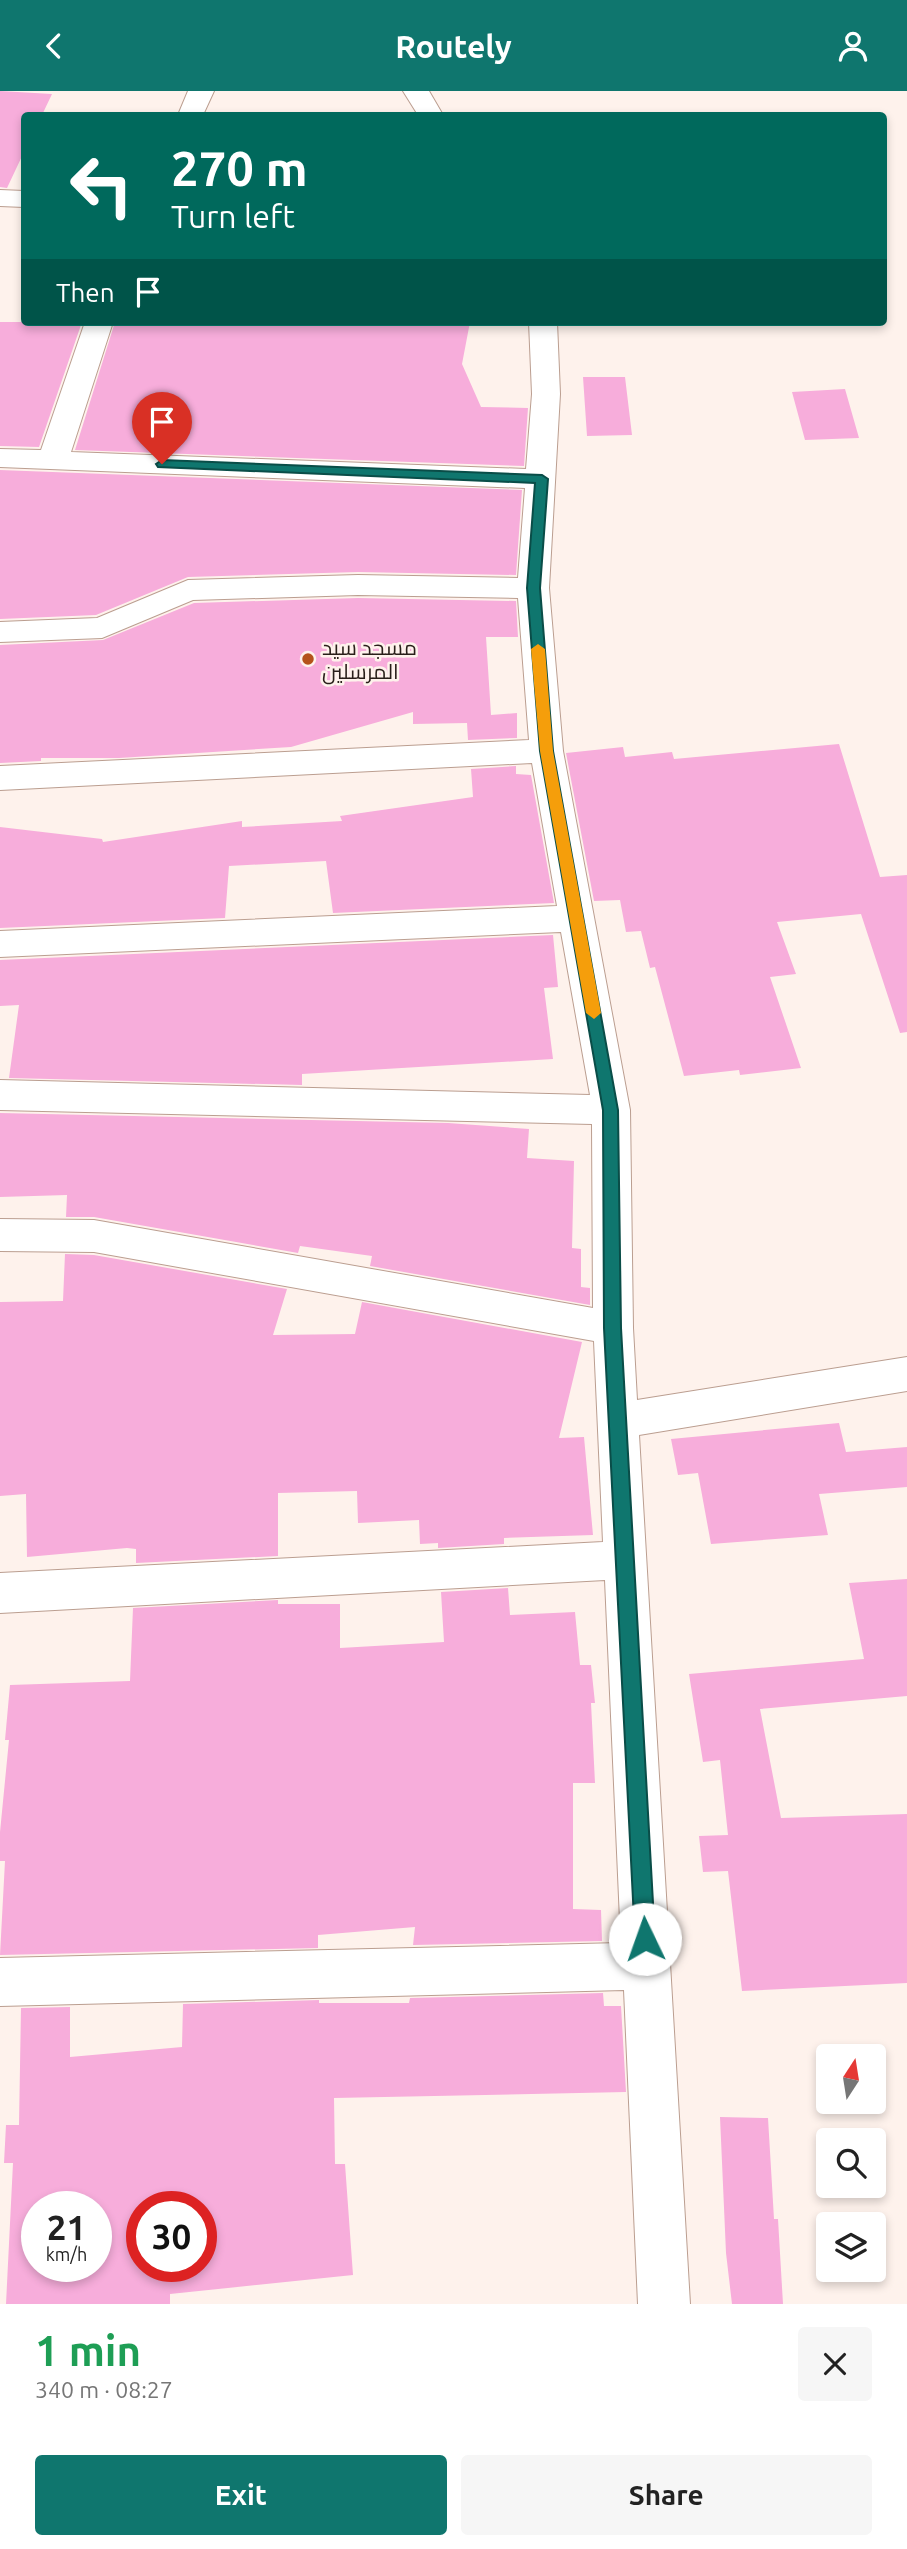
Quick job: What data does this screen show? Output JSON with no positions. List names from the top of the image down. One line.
{"places":["مسجد سيد المرسلين"],"north":"top","page":{"header":"Routely","turn":["270 m","Turn left"],"then":"Then","speed":"21 km/h","limit":"30","heading":["1 min","340 m · 08:27"],"buttons":["Exit","Share"]}}
